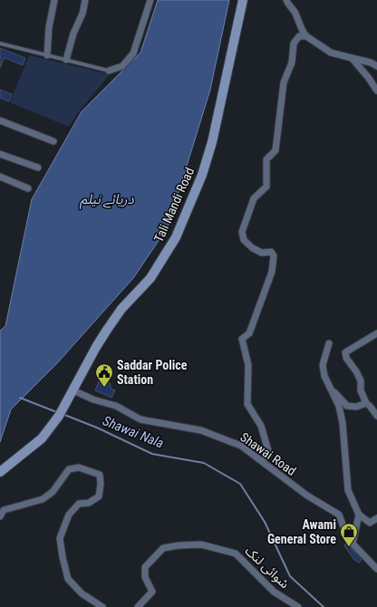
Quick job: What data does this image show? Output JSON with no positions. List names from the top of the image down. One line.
{"streets":{"street":["Tali Mandi Road","Shawai Road","شوائی لنک"]},"crossings":[["Tali Mandi Road","Shawai Road"]],"water":["دریائے نیلم","Shawai Nala"],"places":{"public building":["Saddar Police Station"],"shop":["Awami General Store"]}}
